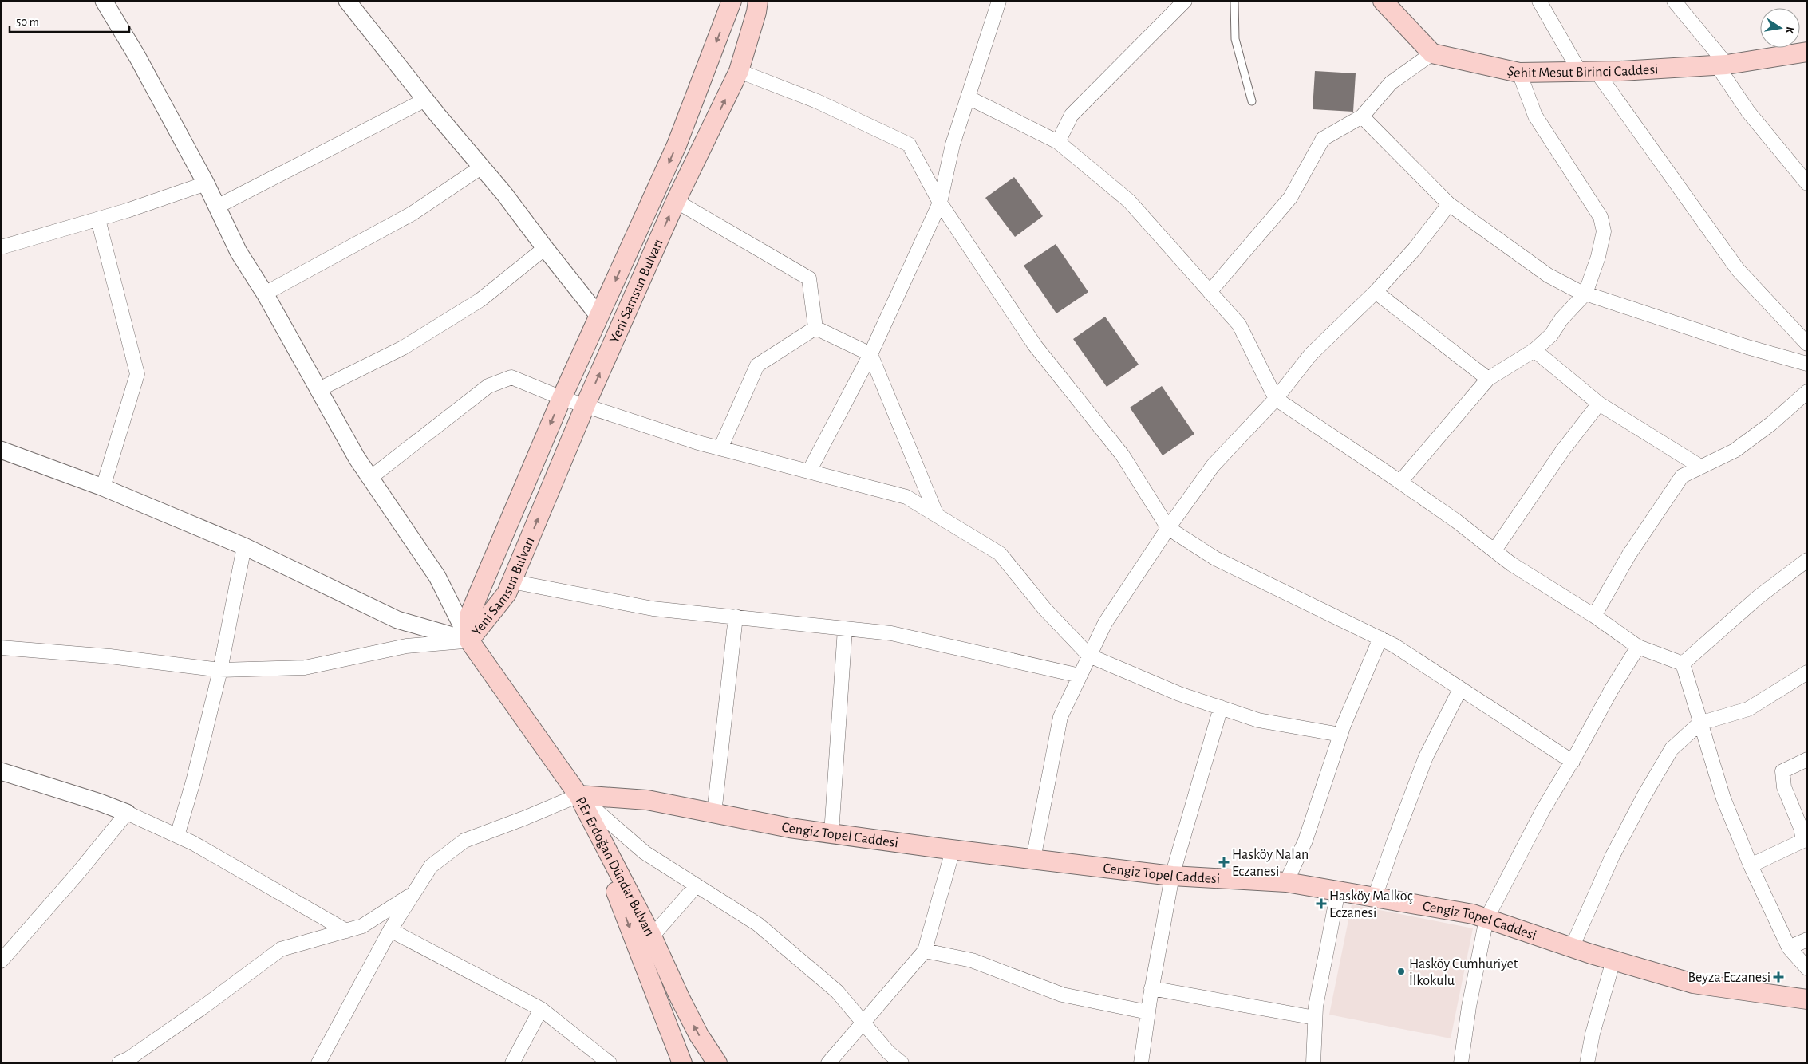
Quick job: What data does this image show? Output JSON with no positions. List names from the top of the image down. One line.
{"streets":{"main road":["Şehit Mesut Birinci Caddesi","Yeni Samsun Bulvarı","Cengiz Topel Caddesi","P.Er Erdoğan Dündar Bulvarı"]},"crossings":[["Cengiz Topel Caddesi","P.Er Erdoğan Dündar Bulvarı"]],"places":{"health":["Hasköy Nalan Eczanesi","Hasköy Malkoç Eczanesi","Beyza Eczanesi"],"other":["Hasköy Cumhuriyet İlkokulu"]},"scale_bar":"50 m","north":"right"}
